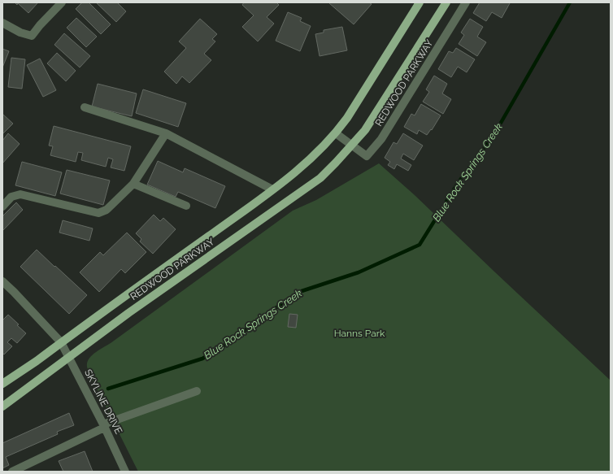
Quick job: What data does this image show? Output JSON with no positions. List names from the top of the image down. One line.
{"streets":{"main road":["REDWOOD PARKWAY"],"street":["SKYLINE DRIVE"]},"crossings":[["REDWOOD PARKWAY","SKYLINE DRIVE"]],"water":["Blue Rock Springs Creek"],"parks":["Hanns Park"]}
